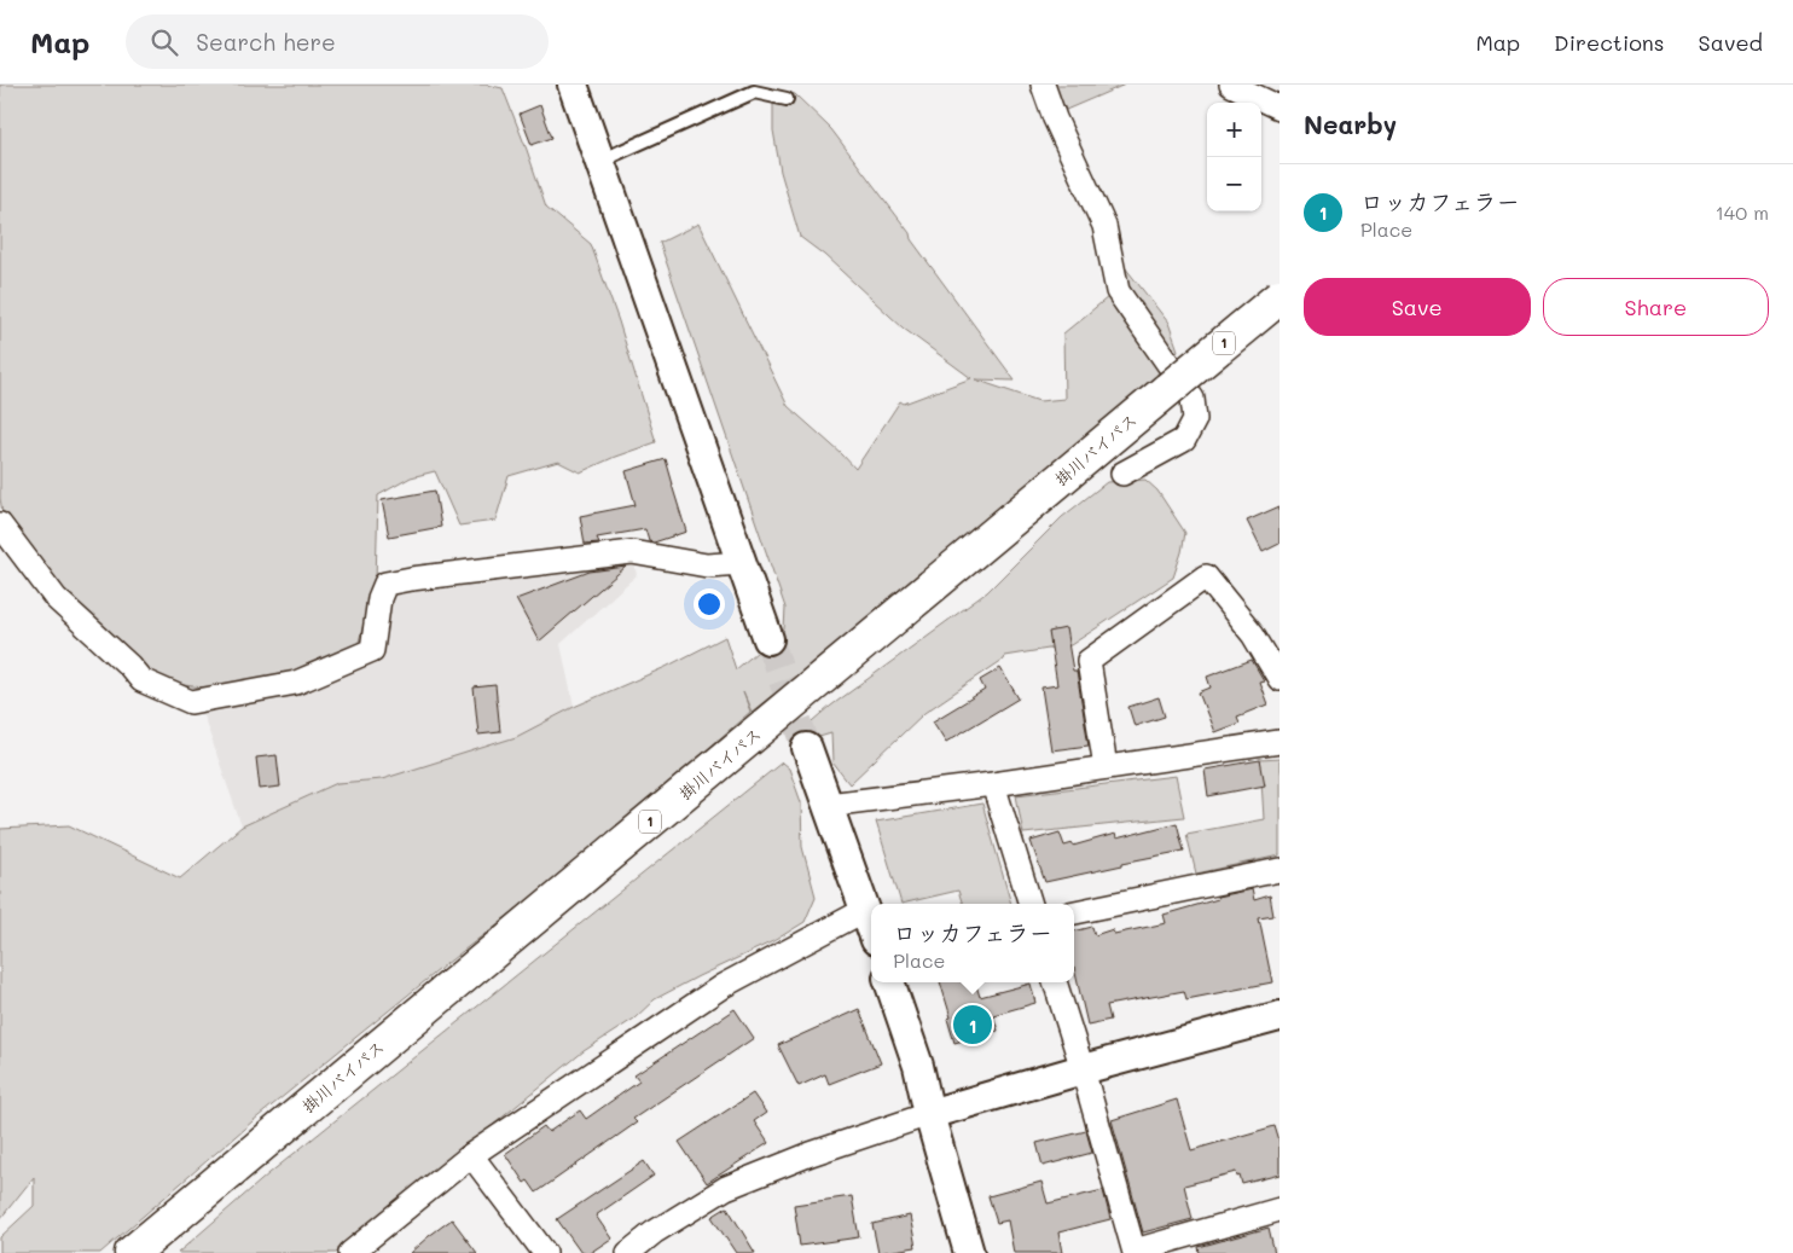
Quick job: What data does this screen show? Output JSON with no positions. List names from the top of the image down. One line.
{"streets":{"highway":["1","掛川バイパス"]},"page":{"header":"Map","search":"Search here","nav":["Map","Directions","Saved"],"heading":"Nearby","map_buttons":["+","−"],"list":[{"mark":"1","name":"ロッカフェラー","note":"Place","value":"140 m"}],"buttons":["Save","Share"],"popup":["ロッカフェラー","Place"],"pins":"1"}}
